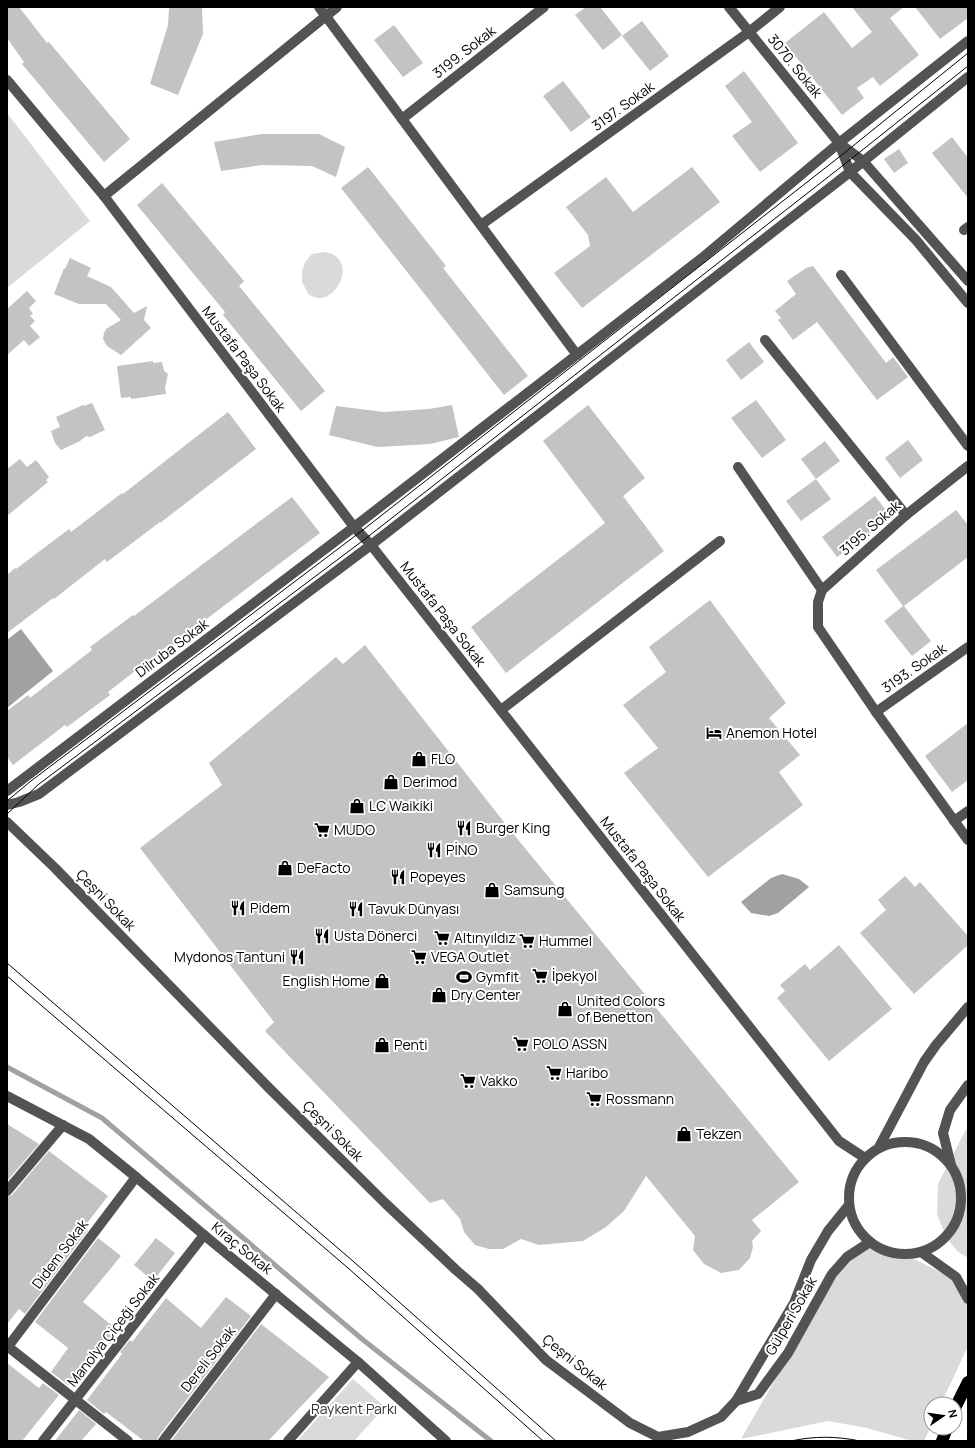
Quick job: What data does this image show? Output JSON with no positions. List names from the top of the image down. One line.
{"streets":{"street":["3199. Sokak","3070. Sokak","3197. Sokak","Mustafa Paşa Sokak","3195. Sokak","Dilruba Sokak","3193. Sokak","Çeşni Sokak","Kıraç Sokak","Didem Sokak","Gülperi Sokak","Manolya Çiçeği Sokak","Dereli Sokak"]},"crossings":[["3070. Sokak","3197. Sokak"],["3070. Sokak","Dilruba Sokak"],["Mustafa Paşa Sokak","Dilruba Sokak"],["Mustafa Paşa Sokak","Gülperi Sokak"],["Çeşni Sokak","Gülperi Sokak"],["Kıraç Sokak","Didem Sokak"],["Kıraç Sokak","Manolya Çiçeği Sokak"],["Kıraç Sokak","Dereli Sokak"]],"parks":["Raykent Parkı"],"places":{"hotel":["Anemon Hotel"],"shop":["FLO","Derimod","LC Waikiki","DeFacto","Samsung","English Home","Dry Center","United Colors of Benetton","Penti","Tekzen"],"restaurant":["Burger King","PİNO","Popeyes","Pidem","Tavuk Dünyası","Usta Dönerci","Mydonos Tantuni"],"supermarket":["MUDO","Altınyıldız","Hummel","VEGA Outlet","İpekyol","POLO ASSN","Haribo","Vakko","Rossmann"],"sports":["Gymfit"]},"north":"right"}
